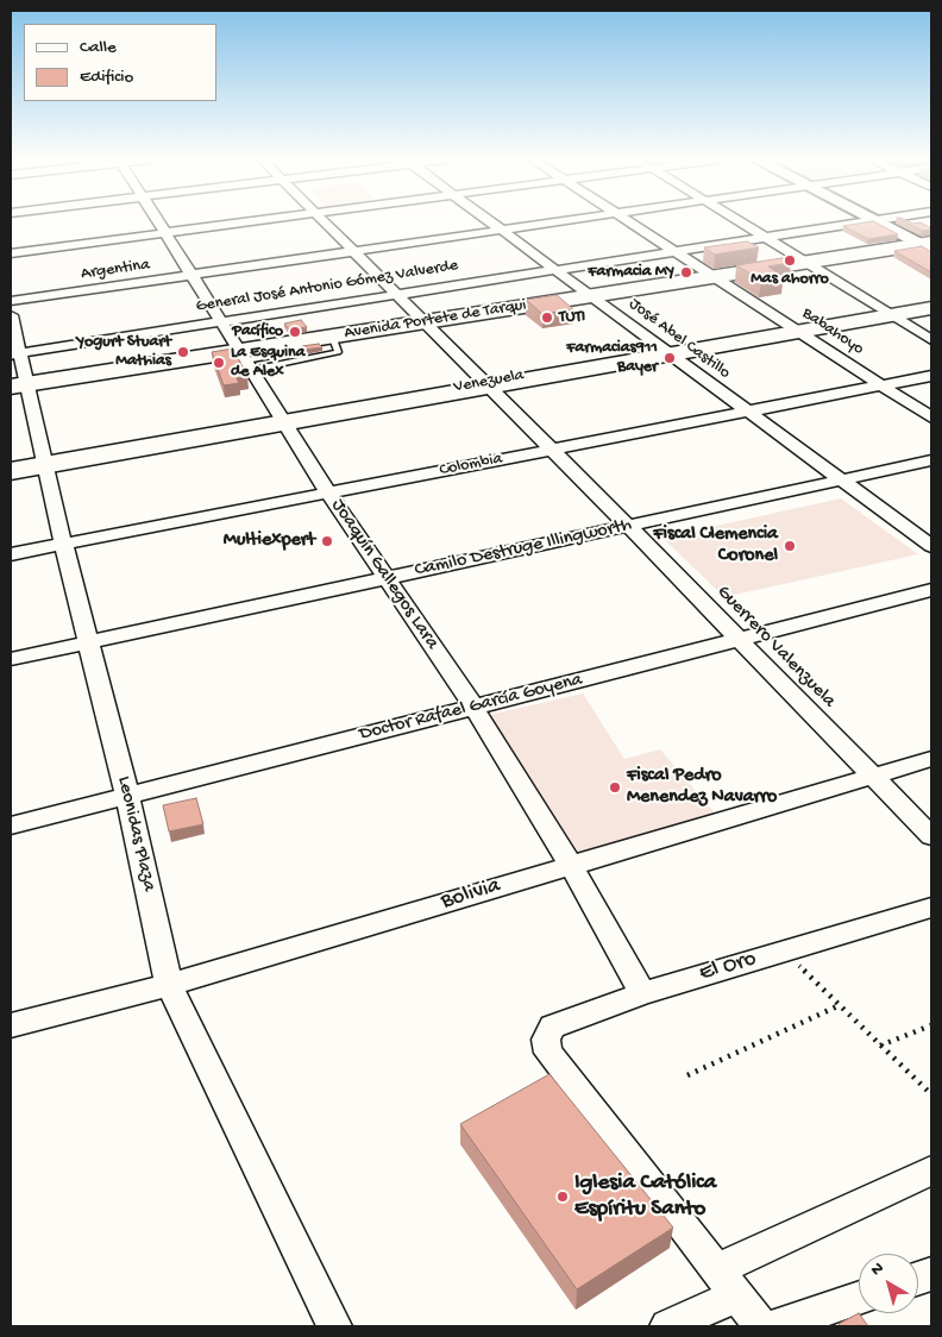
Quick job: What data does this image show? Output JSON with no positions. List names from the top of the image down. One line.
{"streets":{"main road":["Avenida Portete de Tarqui","Venezuela"],"street":["Argentina","General José Antonio Gómez Valverde","Babahoyo","José Abel Castillo","Colombia","Camilo Destruge Illingworth","Joaquín Gallegos Lara","Guerrero Valenzuela","Doctor Rafael García Goyena","Leonidas Plaza","Bolivia","El Oro"]},"crossings":[["Argentina","José Abel Castillo"],["Argentina","Joaquín Gallegos Lara"],["Argentina","Guerrero Valenzuela"],["General José Antonio Gómez Valverde","Babahoyo"],["General José Antonio Gómez Valverde","José Abel Castillo"],["General José Antonio Gómez Valverde","Joaquín Gallegos Lara"],["General José Antonio Gómez Valverde","Guerrero Valenzuela"],["General José Antonio Gómez Valverde","Leonidas Plaza"],["Avenida Portete de Tarqui","Babahoyo"],["Avenida Portete de Tarqui","José Abel Castillo"],["Avenida Portete de Tarqui","Joaquín Gallegos Lara"],["Avenida Portete de Tarqui","Guerrero Valenzuela"],["Avenida Portete de Tarqui","Leonidas Plaza"],["Babahoyo","Venezuela"],["Babahoyo","Colombia"],["José Abel Castillo","Venezuela"],["José Abel Castillo","Colombia"],["José Abel Castillo","Camilo Destruge Illingworth"],["Venezuela","Joaquín Gallegos Lara"],["Venezuela","Guerrero Valenzuela"],["Venezuela","Leonidas Plaza"],["Colombia","Joaquín Gallegos Lara"],["Colombia","Guerrero Valenzuela"],["Colombia","Leonidas Plaza"],["Camilo Destruge Illingworth","Joaquín Gallegos Lara"],["Camilo Destruge Illingworth","Guerrero Valenzuela"],["Camilo Destruge Illingworth","Leonidas Plaza"],["Joaquín Gallegos Lara","Doctor Rafael García Goyena"],["Joaquín Gallegos Lara","Bolivia"],["Joaquín Gallegos Lara","El Oro"],["Guerrero Valenzuela","Doctor Rafael García Goyena"],["Guerrero Valenzuela","Bolivia"],["Doctor Rafael García Goyena","Leonidas Plaza"],["Leonidas Plaza","Bolivia"]],"places":["Mas ahorro","Farmacia MY","TUTI","Pacífico","Yogurt Stuart Mathias","Farmacias911 Bayer","La Esquina de Alex","Multiexpert","Fiscal Clemencia Coronel","Fiscal Pedro Menendez Navarro","Iglesia Católica Espíritu Santo"],"legend":["Calle","Edificio"],"north":"top left"}
